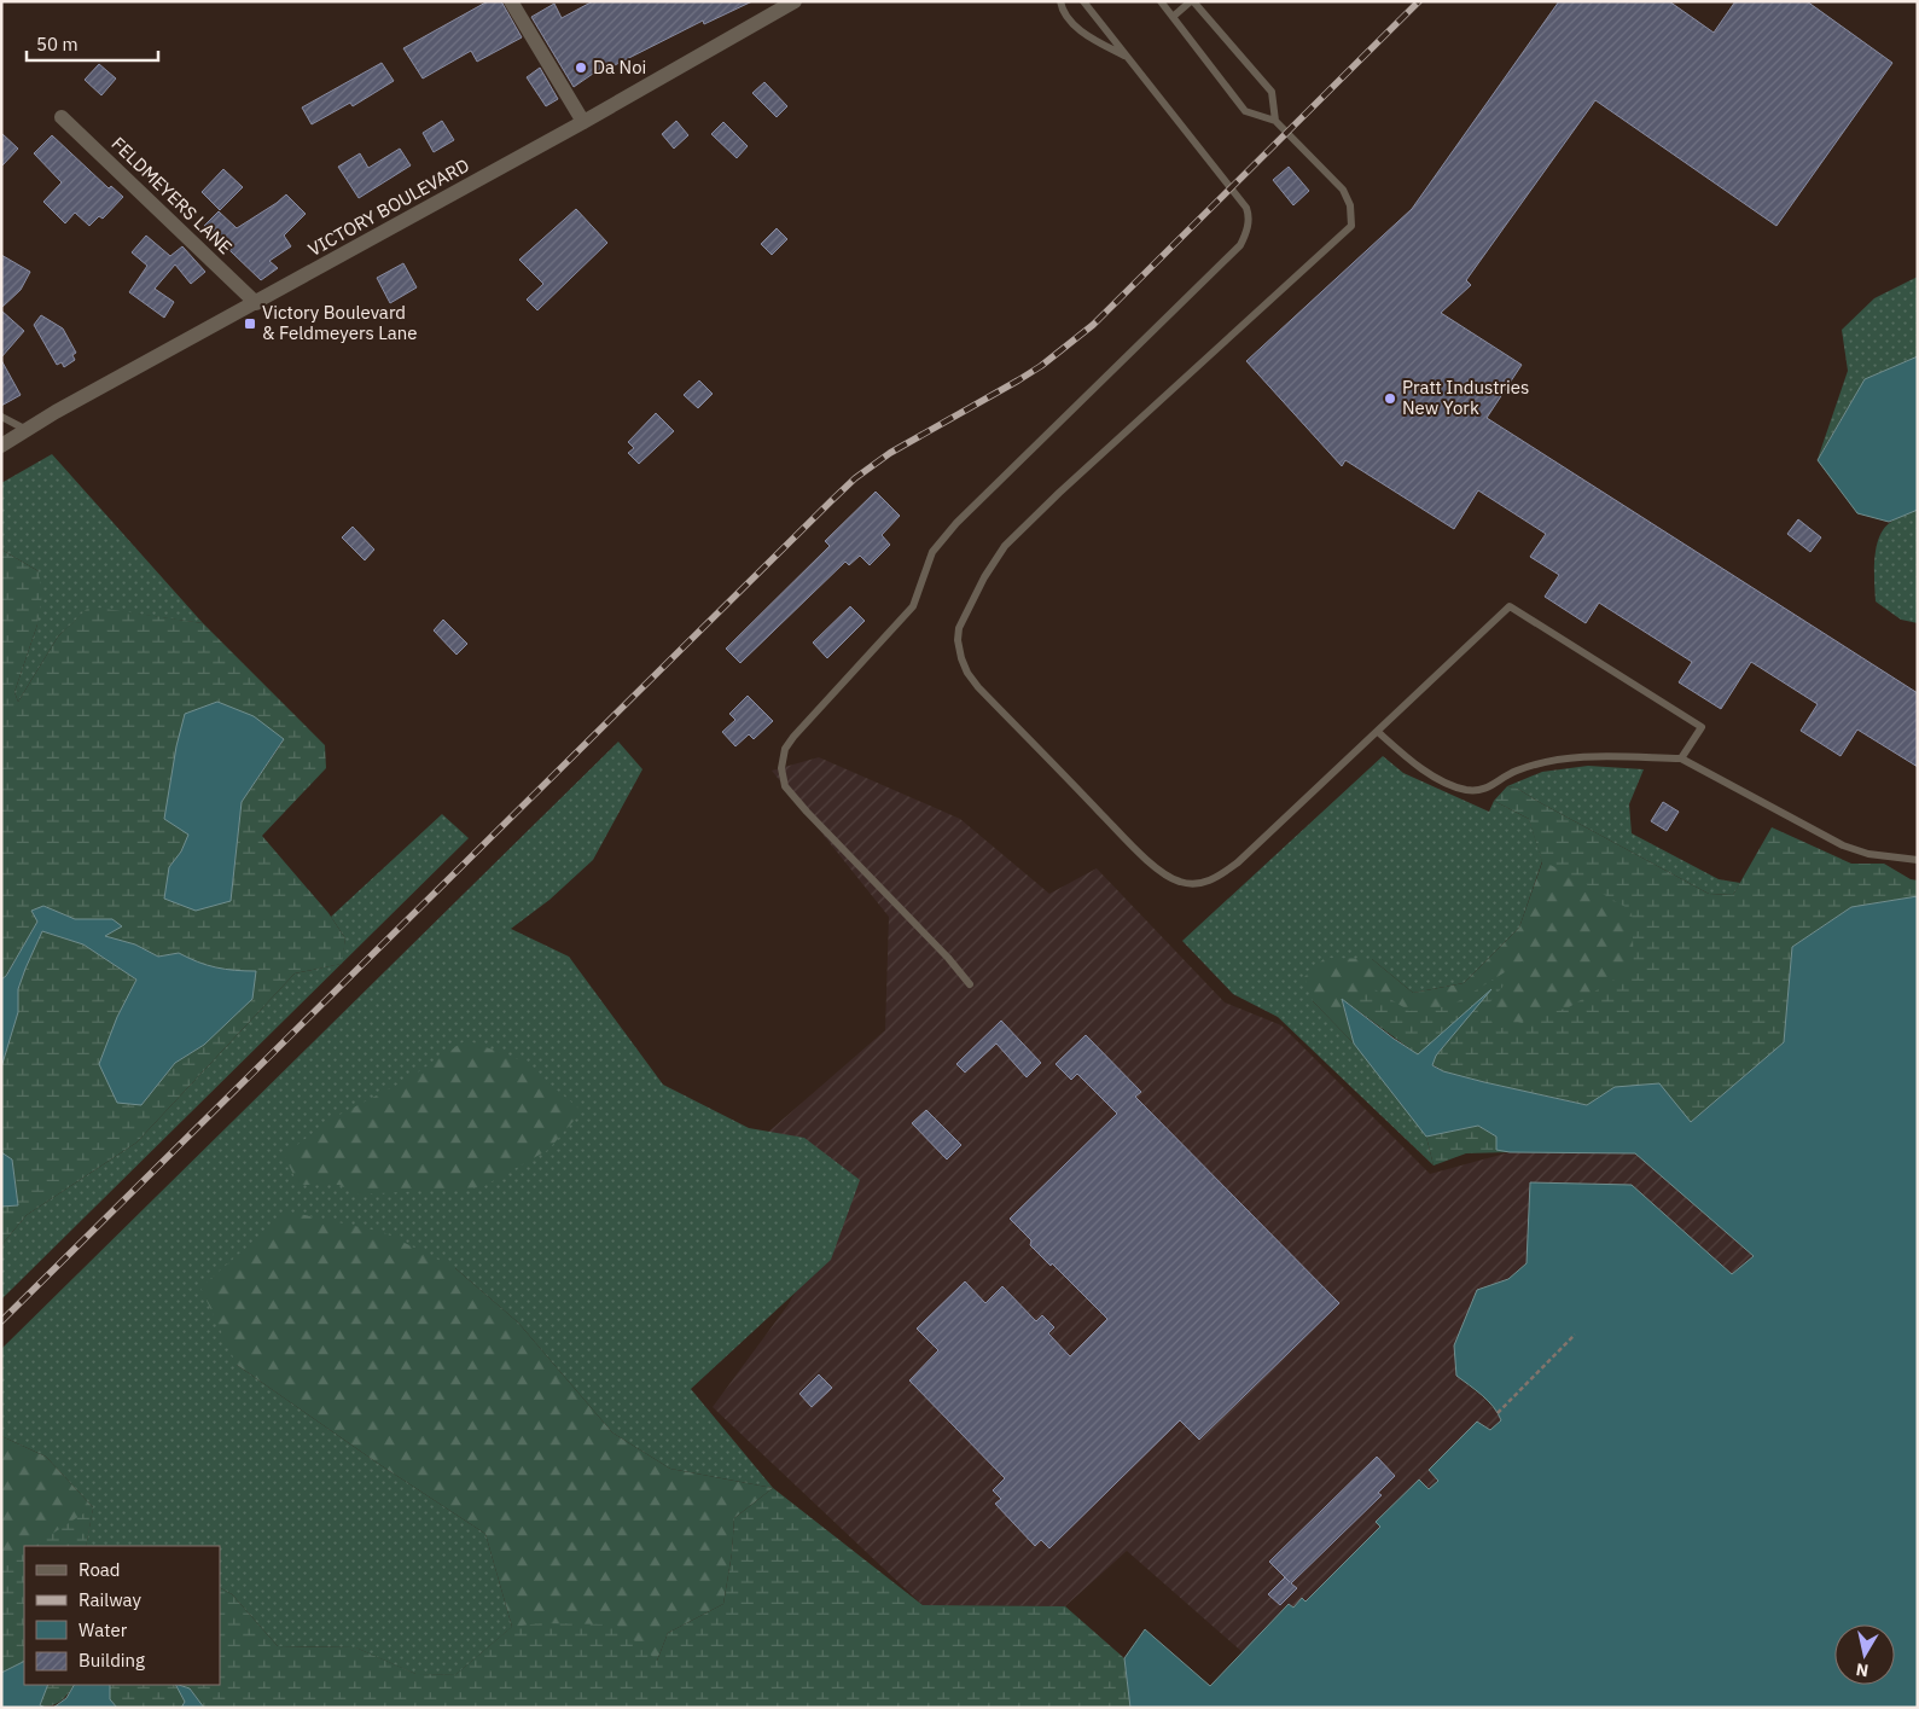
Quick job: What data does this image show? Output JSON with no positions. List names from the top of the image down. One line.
{"streets":{"street":["FELDMEYERS LANE","VICTORY BOULEVARD"]},"crossings":[["FELDMEYERS LANE","VICTORY BOULEVARD"]],"places":{"other":["Da Noi","Pratt Industries New York"],"transit":["Victory Boulevard & Feldmeyers Lane"]},"legend":["Road","Railway","Water","Building"],"scale_bar":"50 m","north":"bottom"}
